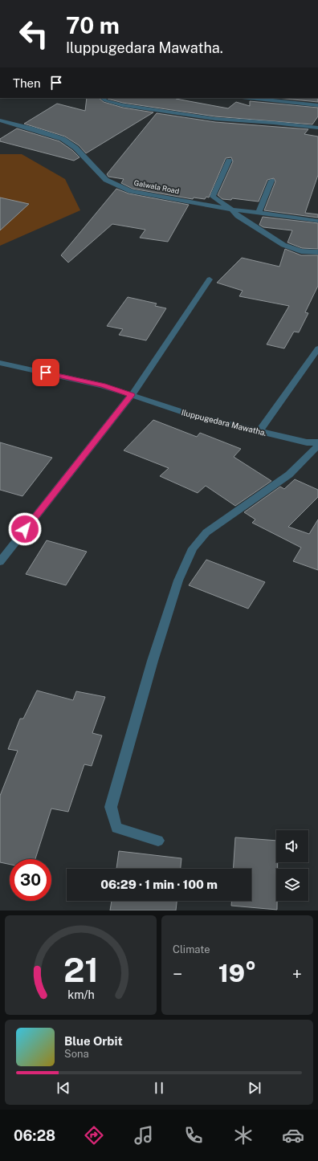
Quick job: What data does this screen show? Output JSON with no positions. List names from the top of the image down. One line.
{"streets":{"street":["Galwala Road","Iluppugedara Mawatha."]},"page":{"turn":["70 m","Iluppugedara Mawatha."],"then":"Then","limit":"30","trip":"06:29 · 1 min · 100 m","tile":"Climate","heat":["−","19°","+"],"song":["Blue Orbit","Sona"],"tabs":"06:28","gauge":["21","km/h"]}}
